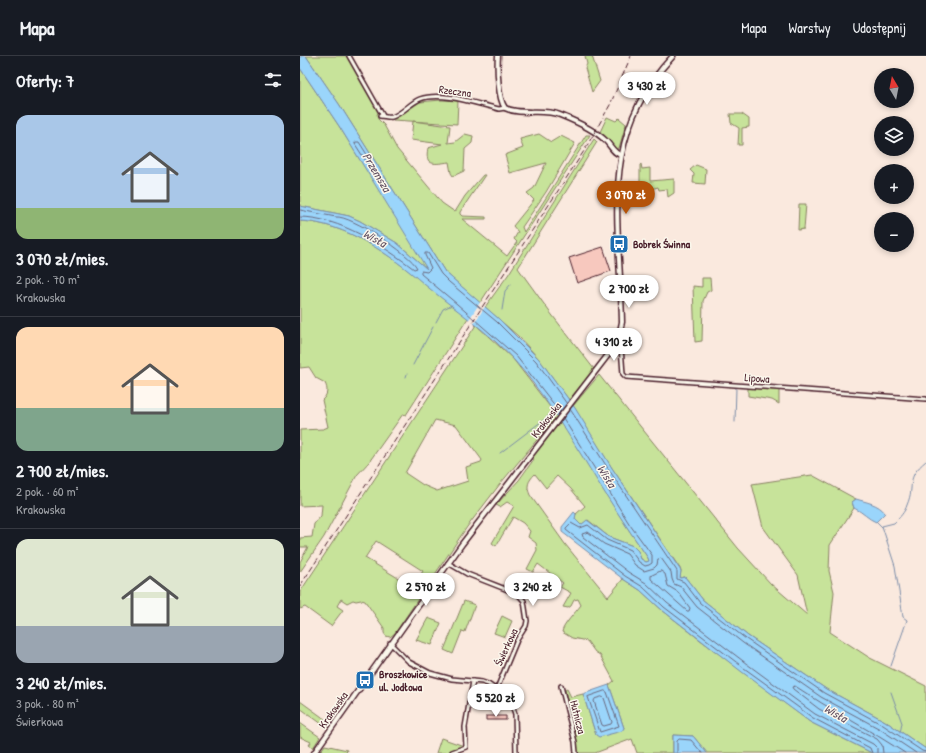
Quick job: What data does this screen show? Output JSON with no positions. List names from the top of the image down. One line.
{"streets":{"street":["Rzeczna","Lipowa","Krakowska","Świerkowa","Hutnicza"]},"crossings":[["Lipowa","Krakowska"],["Krakowska","Świerkowa"]],"water":["Przemsza","Wisła"],"places":{"bus stop":["Bobrek Świnna","Broszkowice ul. Jodłowa"]},"north":"top","page":{"header":"Mapa","nav":["Mapa","Warstwy","Udostępnij"],"heading":"Oferty: 7","map_buttons":["+","−"],"price":["3 430 zł","3 070 zł","2 700 zł","4 310 zł","2 570 zł","3 240 zł","5 520 zł"],"list":[{"name":"3 070 zł/mies.","note":"2 pok. · 70 m² · Krakowska"},{"name":"2 700 zł/mies.","note":"2 pok. · 60 m² · Krakowska"},{"name":"3 240 zł/mies.","note":"3 pok. · 80 m² · Świerkowa"}]}}
